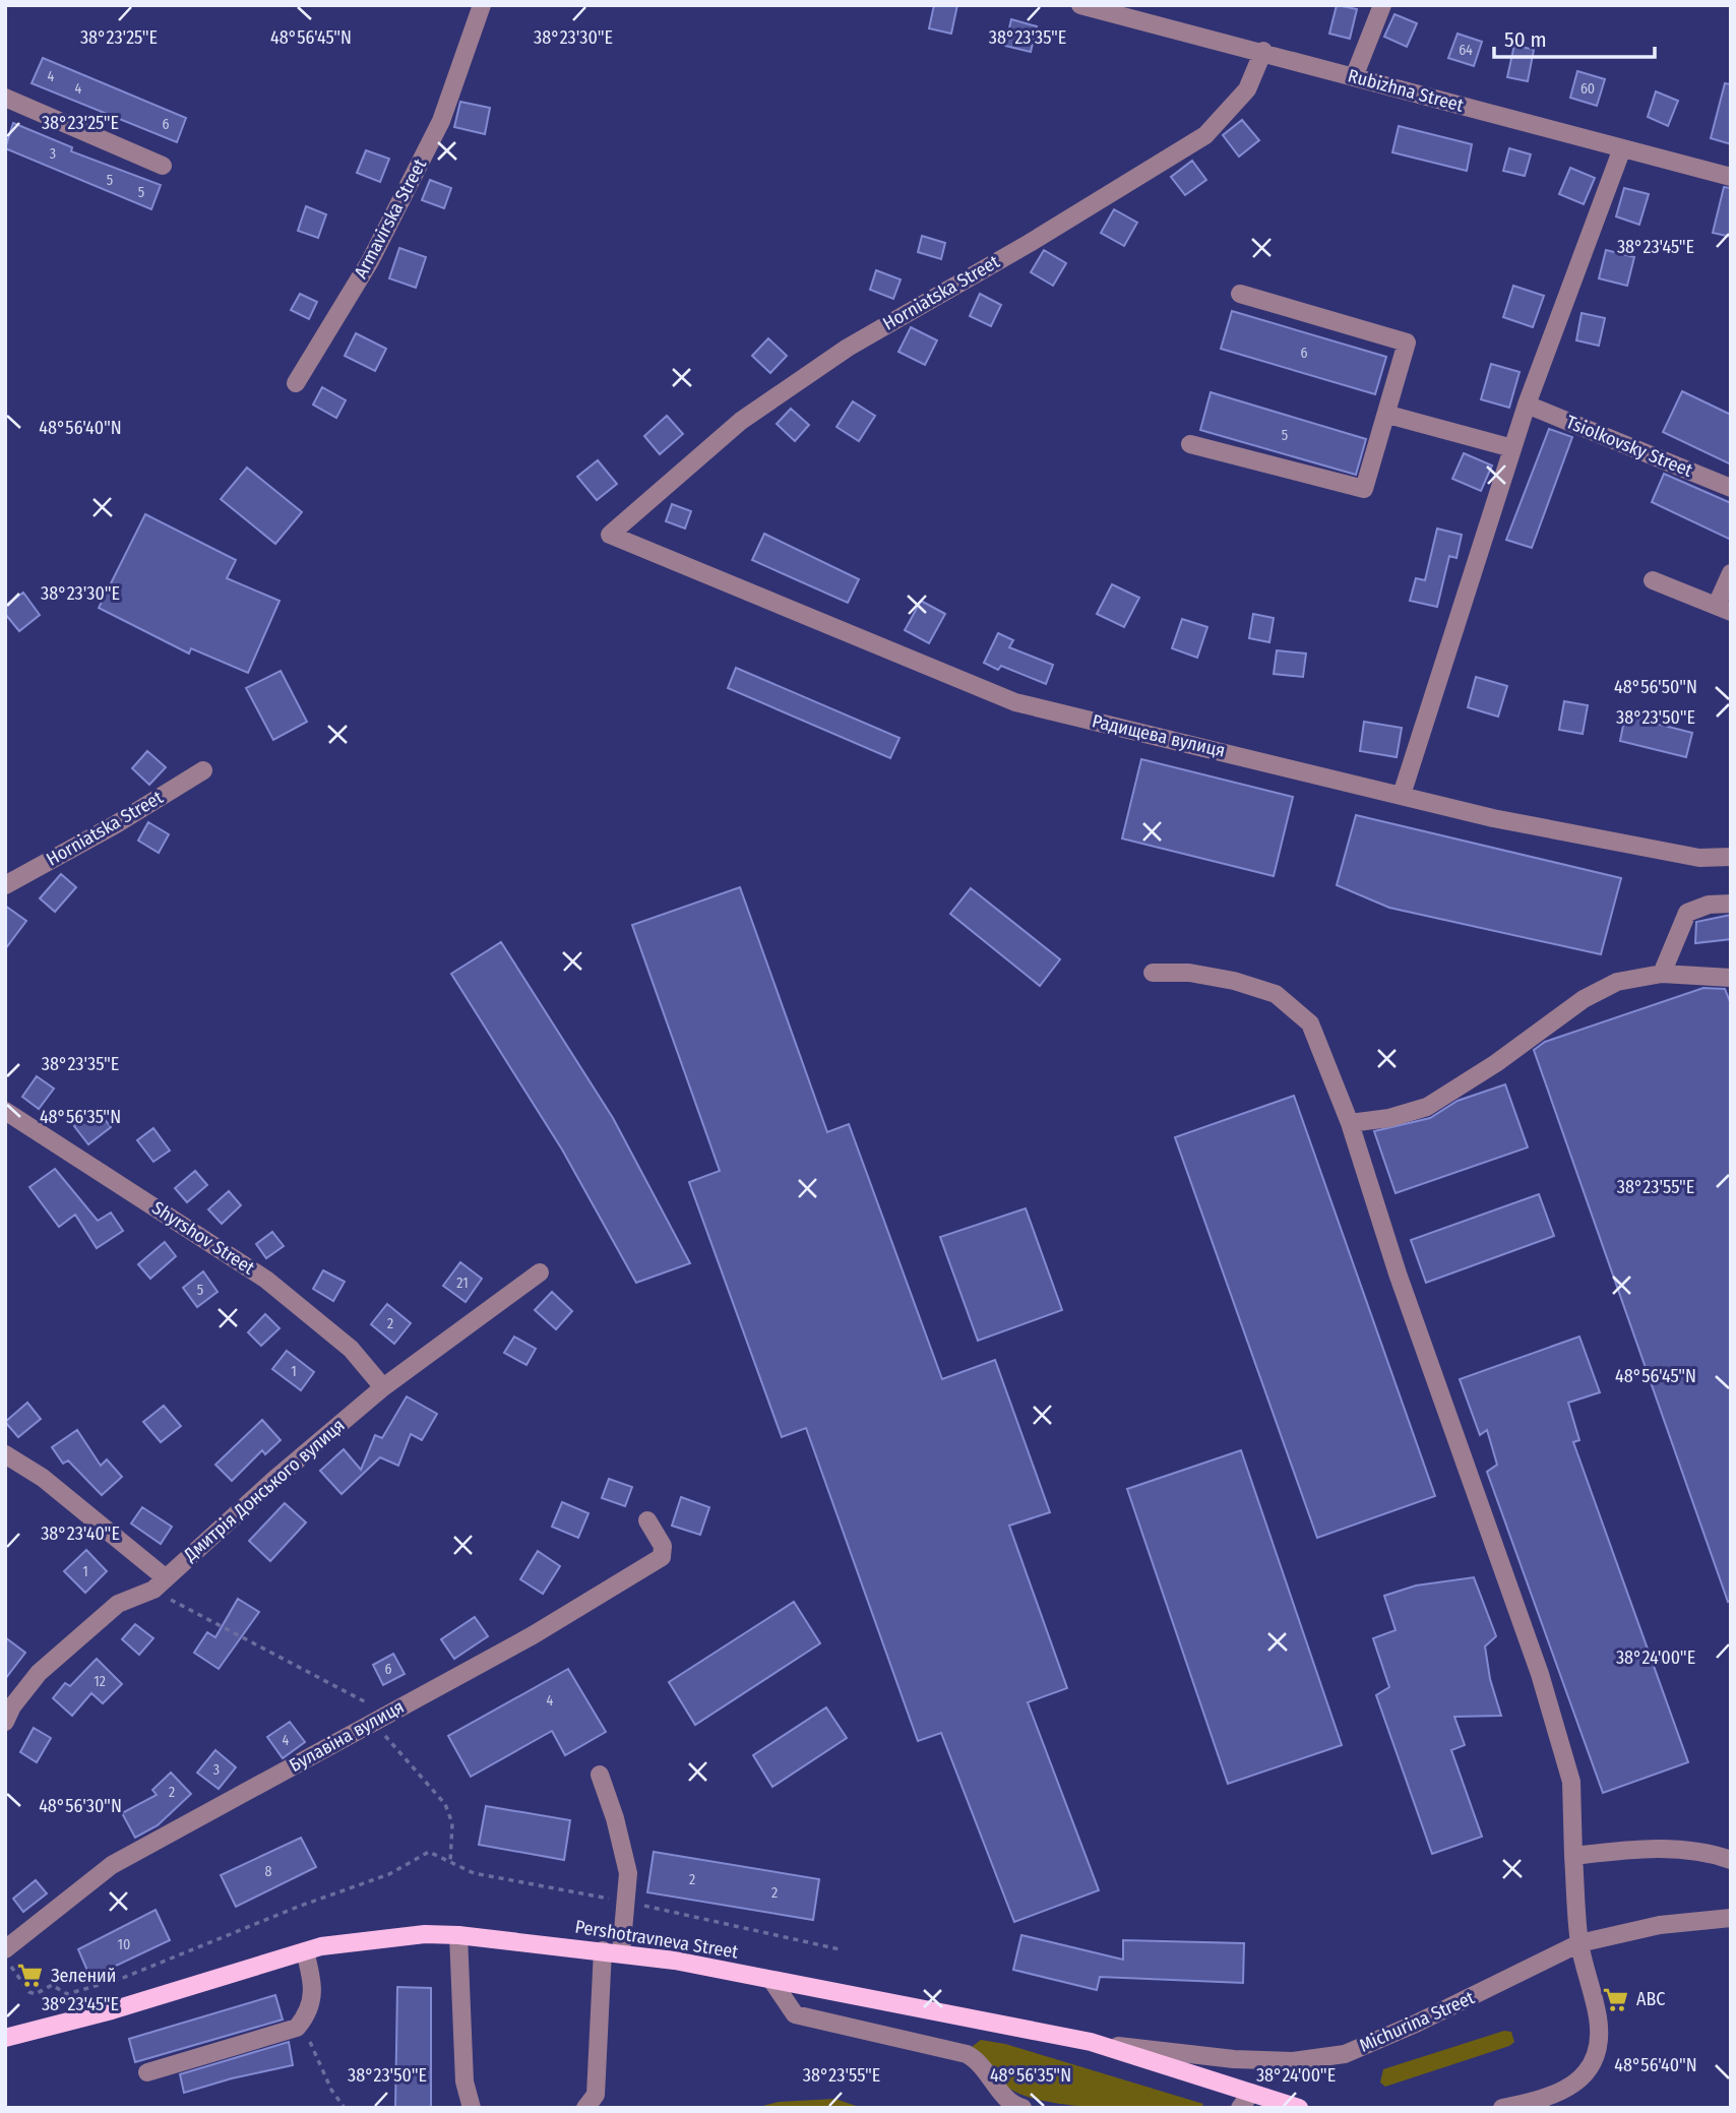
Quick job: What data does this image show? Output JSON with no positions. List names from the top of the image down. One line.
{"streets":{"main road":["Pershotravneva Street"],"street":["Rubizhna Street","Armavirska Street","Horniatska Street","Tsiolkovsky Street","Радищева вулиця","Shyrshov Street","Дмитрія Донського вулиця","Булавіна вулиця","Michurina Street"]},"crossings":[["Rubizhna Street","Horniatska Street"],["Horniatska Street","Радищева вулиця"],["Shyrshov Street","Дмитрія Донського вулиця"],["Pershotravneva Street","Michurina Street"]],"places":{"supermarket":["Зелений","ABC"]},"house_numbers":["64","4","4","60","6","3","5","5","6","5","21","5","2","1","1","6","12","4","4","3","2","8","2","2","10"],"scale_bar":"50 m","coordinates":["48°56'45\"N","38°23'25\"E","38°23'30\"E","38°23'35\"E","38°23'45\"E","48°56'40\"N","48°56'50\"N","38°23'50\"E","48°56'35\"N","38°23'55\"E","38°23'40\"E","38°24'00\"E","48°56'30\"N"]}
